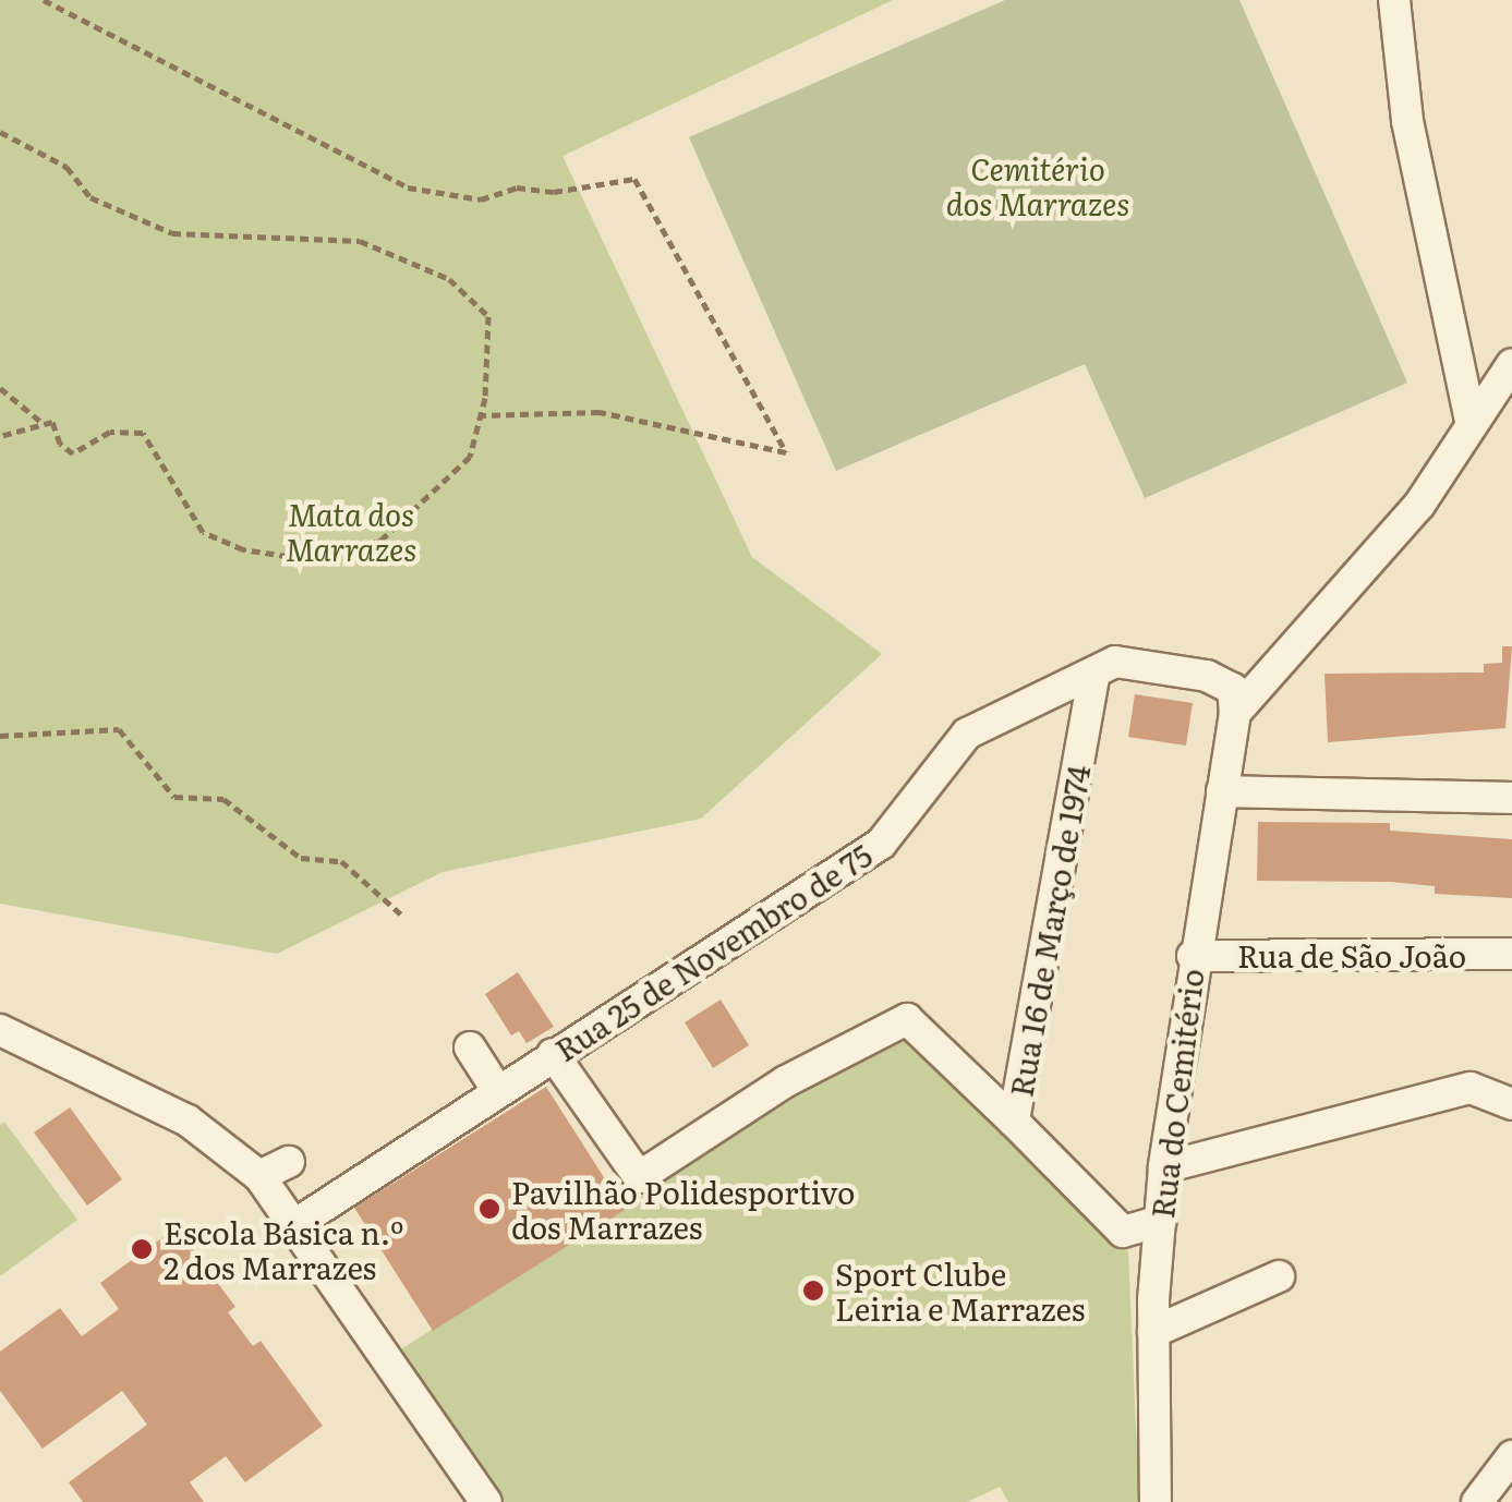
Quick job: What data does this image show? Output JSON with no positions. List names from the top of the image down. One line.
{"streets":{"street":["Rua 16 de Março de 1974","Rua 25 de Novembro de 75","Rua de São João","Rua do Cemitério"]},"crossings":[["Rua 16 de Março de 1974","Rua 25 de Novembro de 75"],["Rua 16 de Março de 1974","Rua do Cemitério"],["Rua 25 de Novembro de 75","Rua do Cemitério"],["Rua de São João","Rua do Cemitério"]],"parks":["Cemitério dos Marrazes","Mata dos Marrazes"],"places":["Pavilhão Polidesportivo dos Marrazes","Escola Básica n.º 2 dos Marrazes","Sport Clube Leiria e Marrazes"]}
